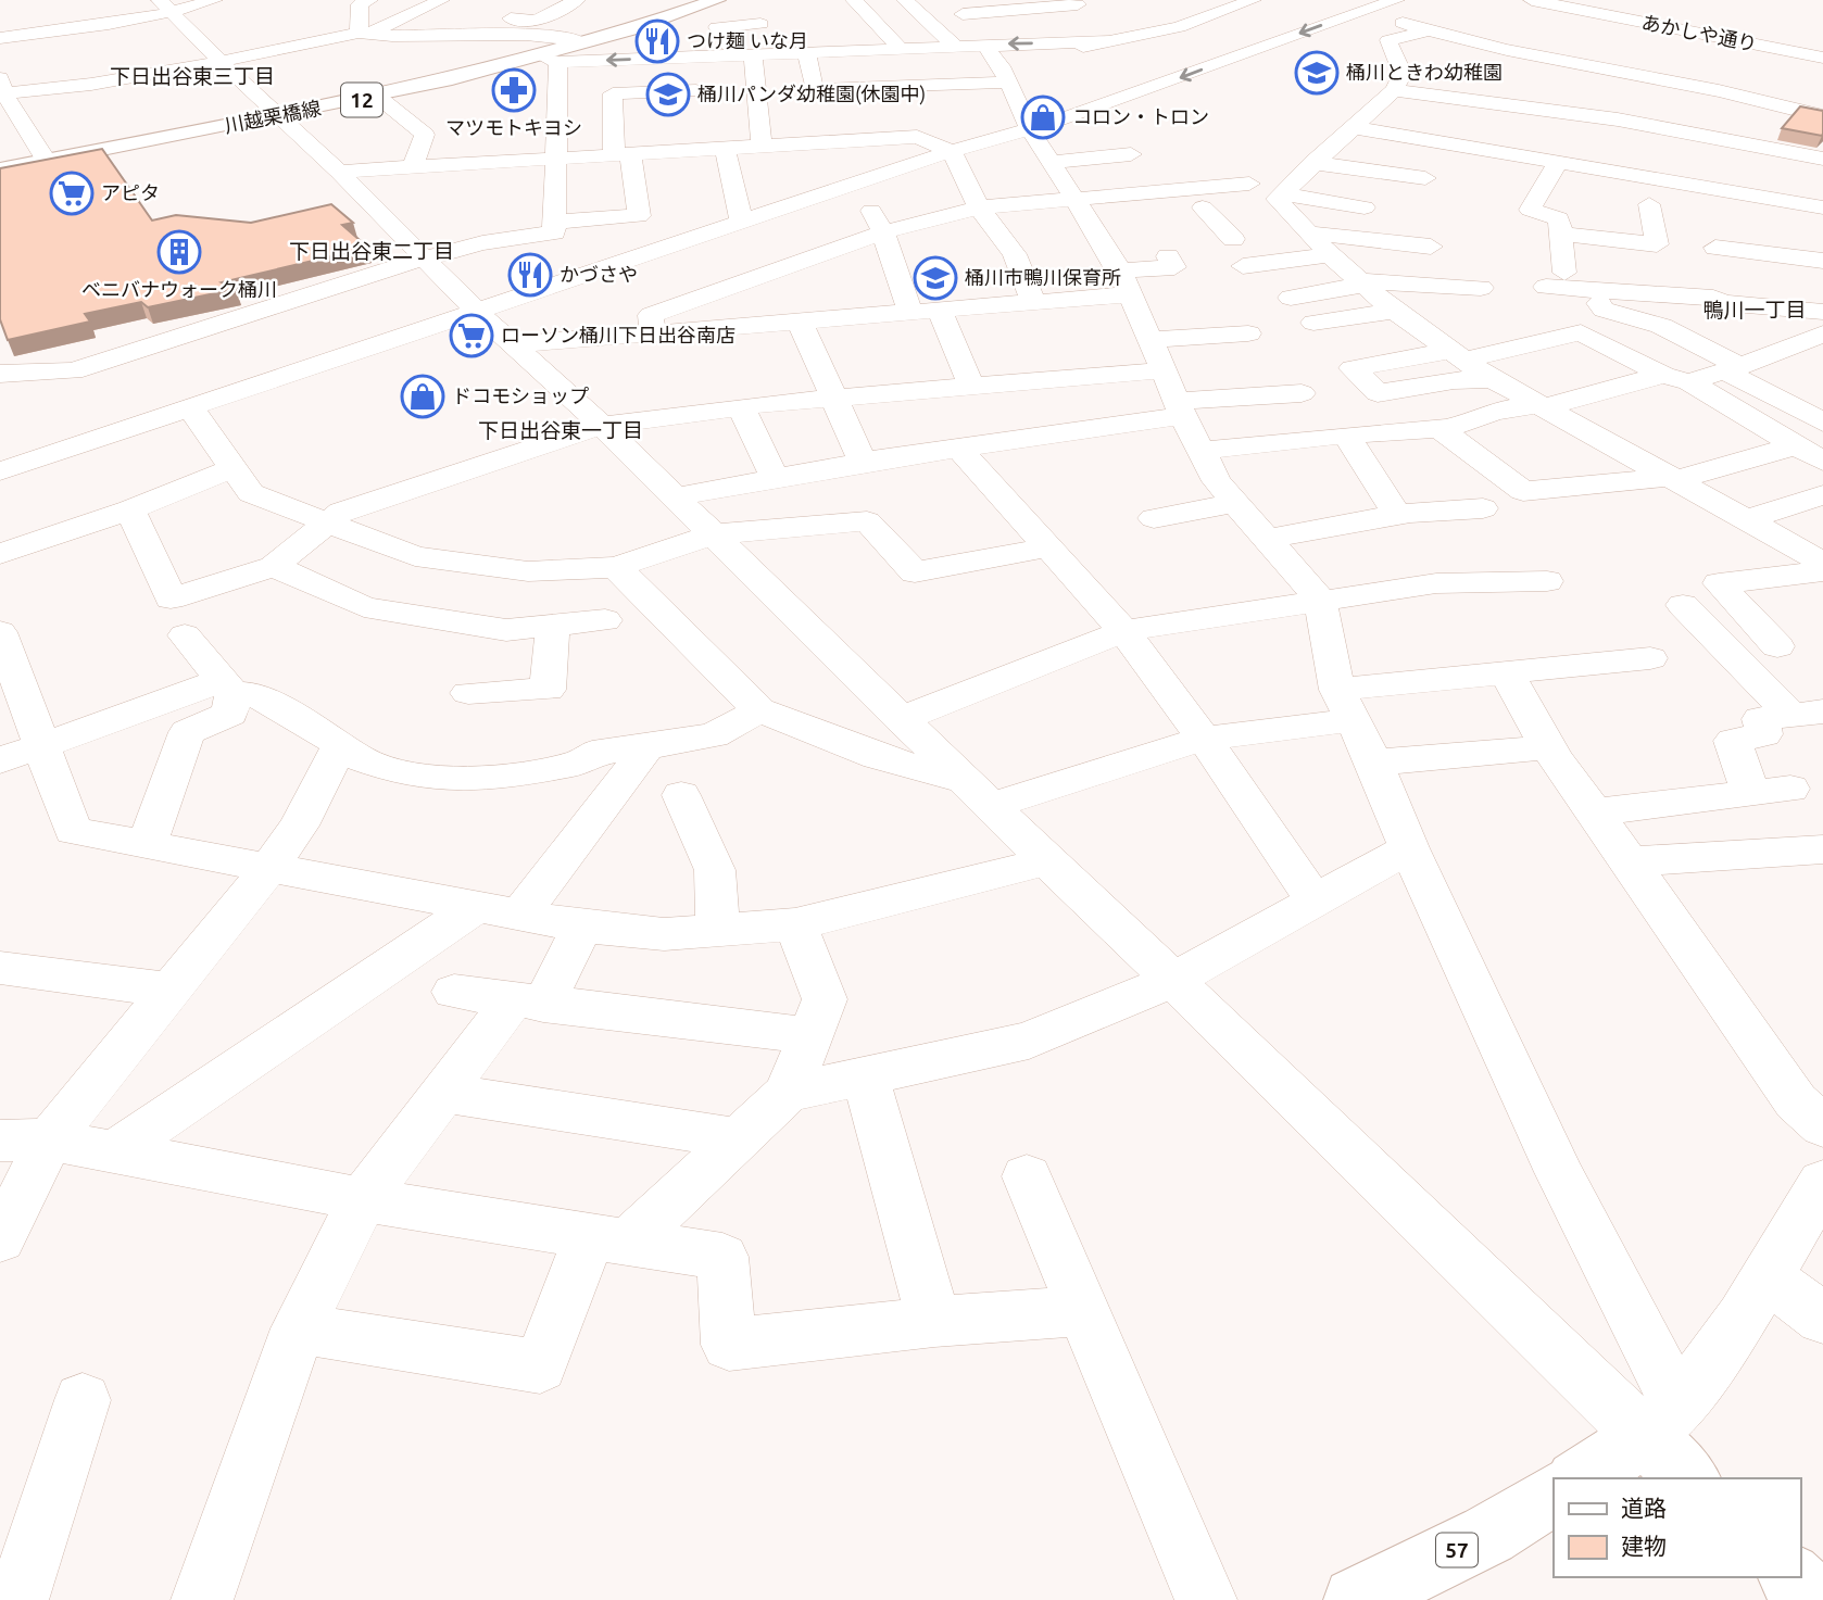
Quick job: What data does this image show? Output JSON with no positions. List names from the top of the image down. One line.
{"streets":{"main road":["12","川越栗橋線","57"],"street":["あかしや通り"]},"districts":["下日出谷東三丁目","下日出谷東二丁目","鴨川一丁目","下日出谷東一丁目"],"places":{"restaurant":["つけ麺 いな月","かづさや"],"school or university":["桶川ときわ幼稚園","桶川パンダ幼稚園(休園中)","桶川市鴨川保育所"],"pharmacy":["マツモトキヨシ"],"shop":["コロン・トロン","ドコモショップ"],"supermarket":["アピタ","ローソン桶川下日出谷南店"],"building":["ベニバナウォーク桶川"]},"legend":["道路","建物"]}
